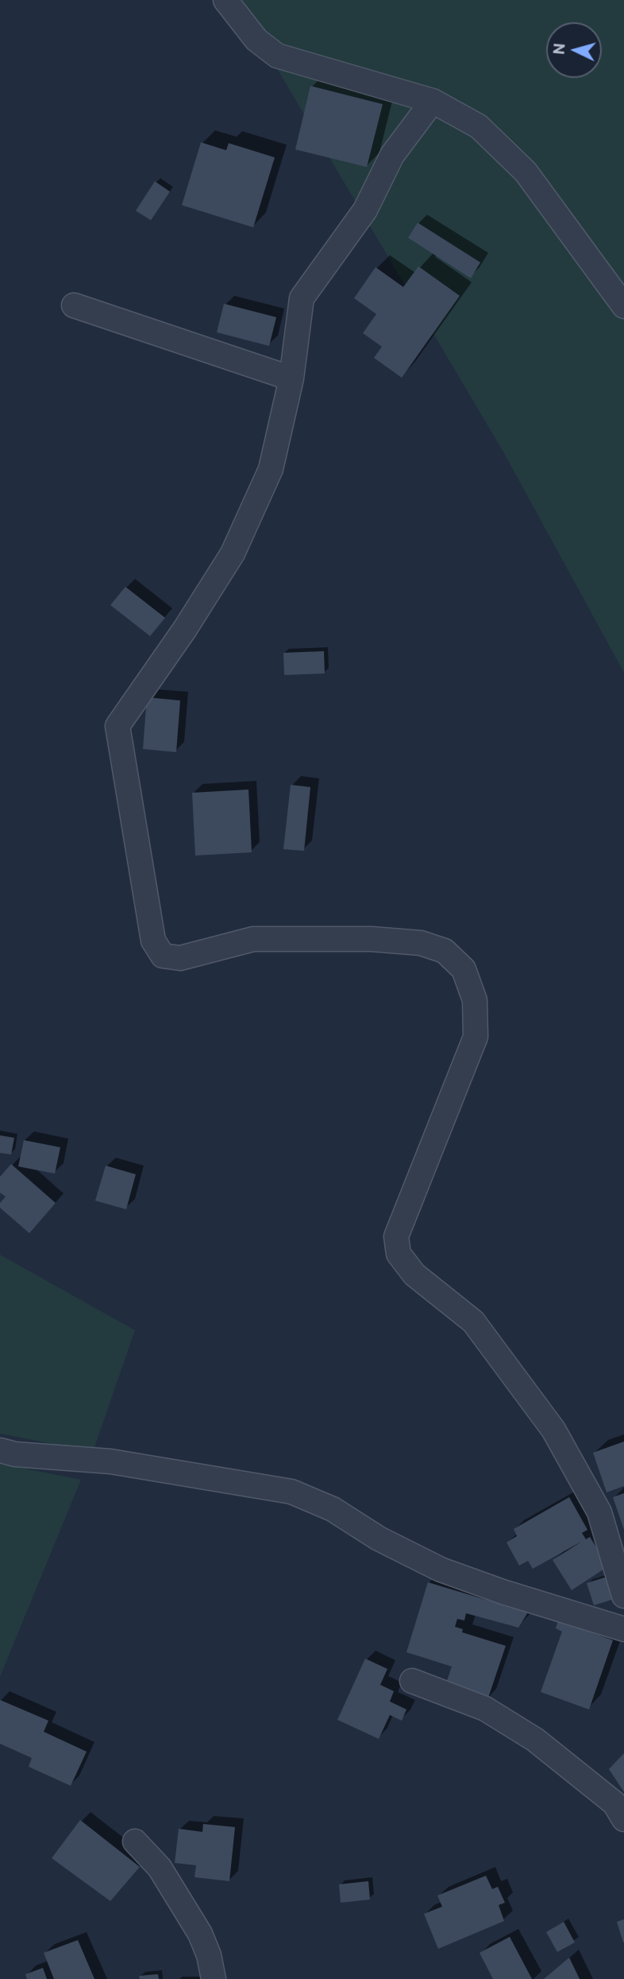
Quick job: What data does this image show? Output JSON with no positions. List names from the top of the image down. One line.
{"north":"left"}
